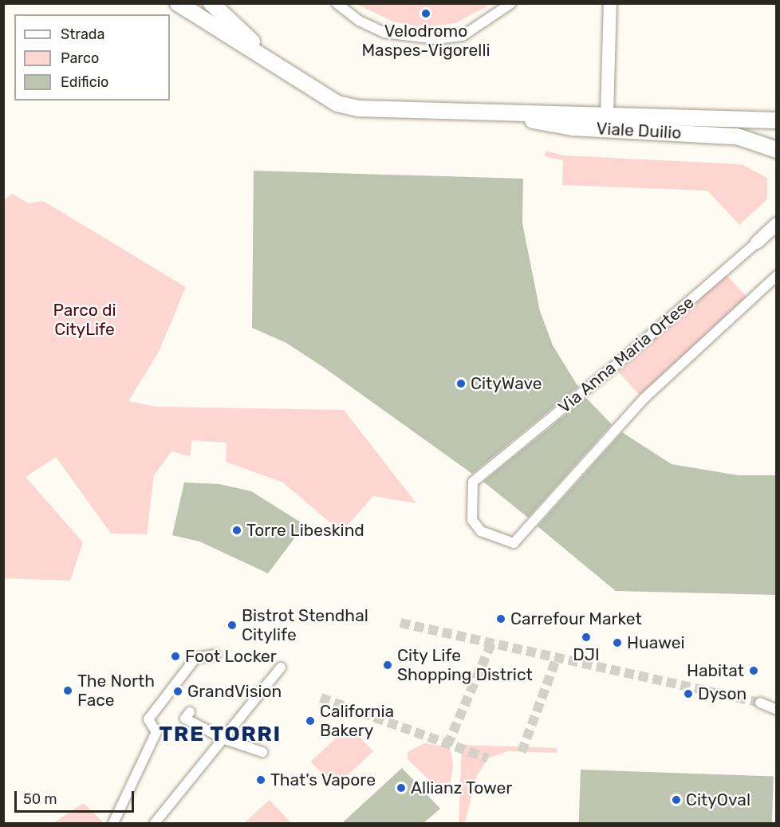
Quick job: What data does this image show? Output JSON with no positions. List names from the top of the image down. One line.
{"streets":{"street":["Viale Duilio","Via Anna Maria Ortese"]},"districts":["TRE TORRI"],"parks":["Parco di CityLife"],"places":["Velodromo Maspes-Vigorelli","CityWave","Torre Libeskind","Carrefour Market","Bistrot Stendhal Citylife","DJI","Huawei","Foot Locker","City Life Shopping District","Habitat","The North Face","GrandVision","Dyson","California Bakery","That's Vapore","Allianz Tower","CityOval"],"legend":["Strada","Parco","Edificio"],"scale_bar":"50 m"}
